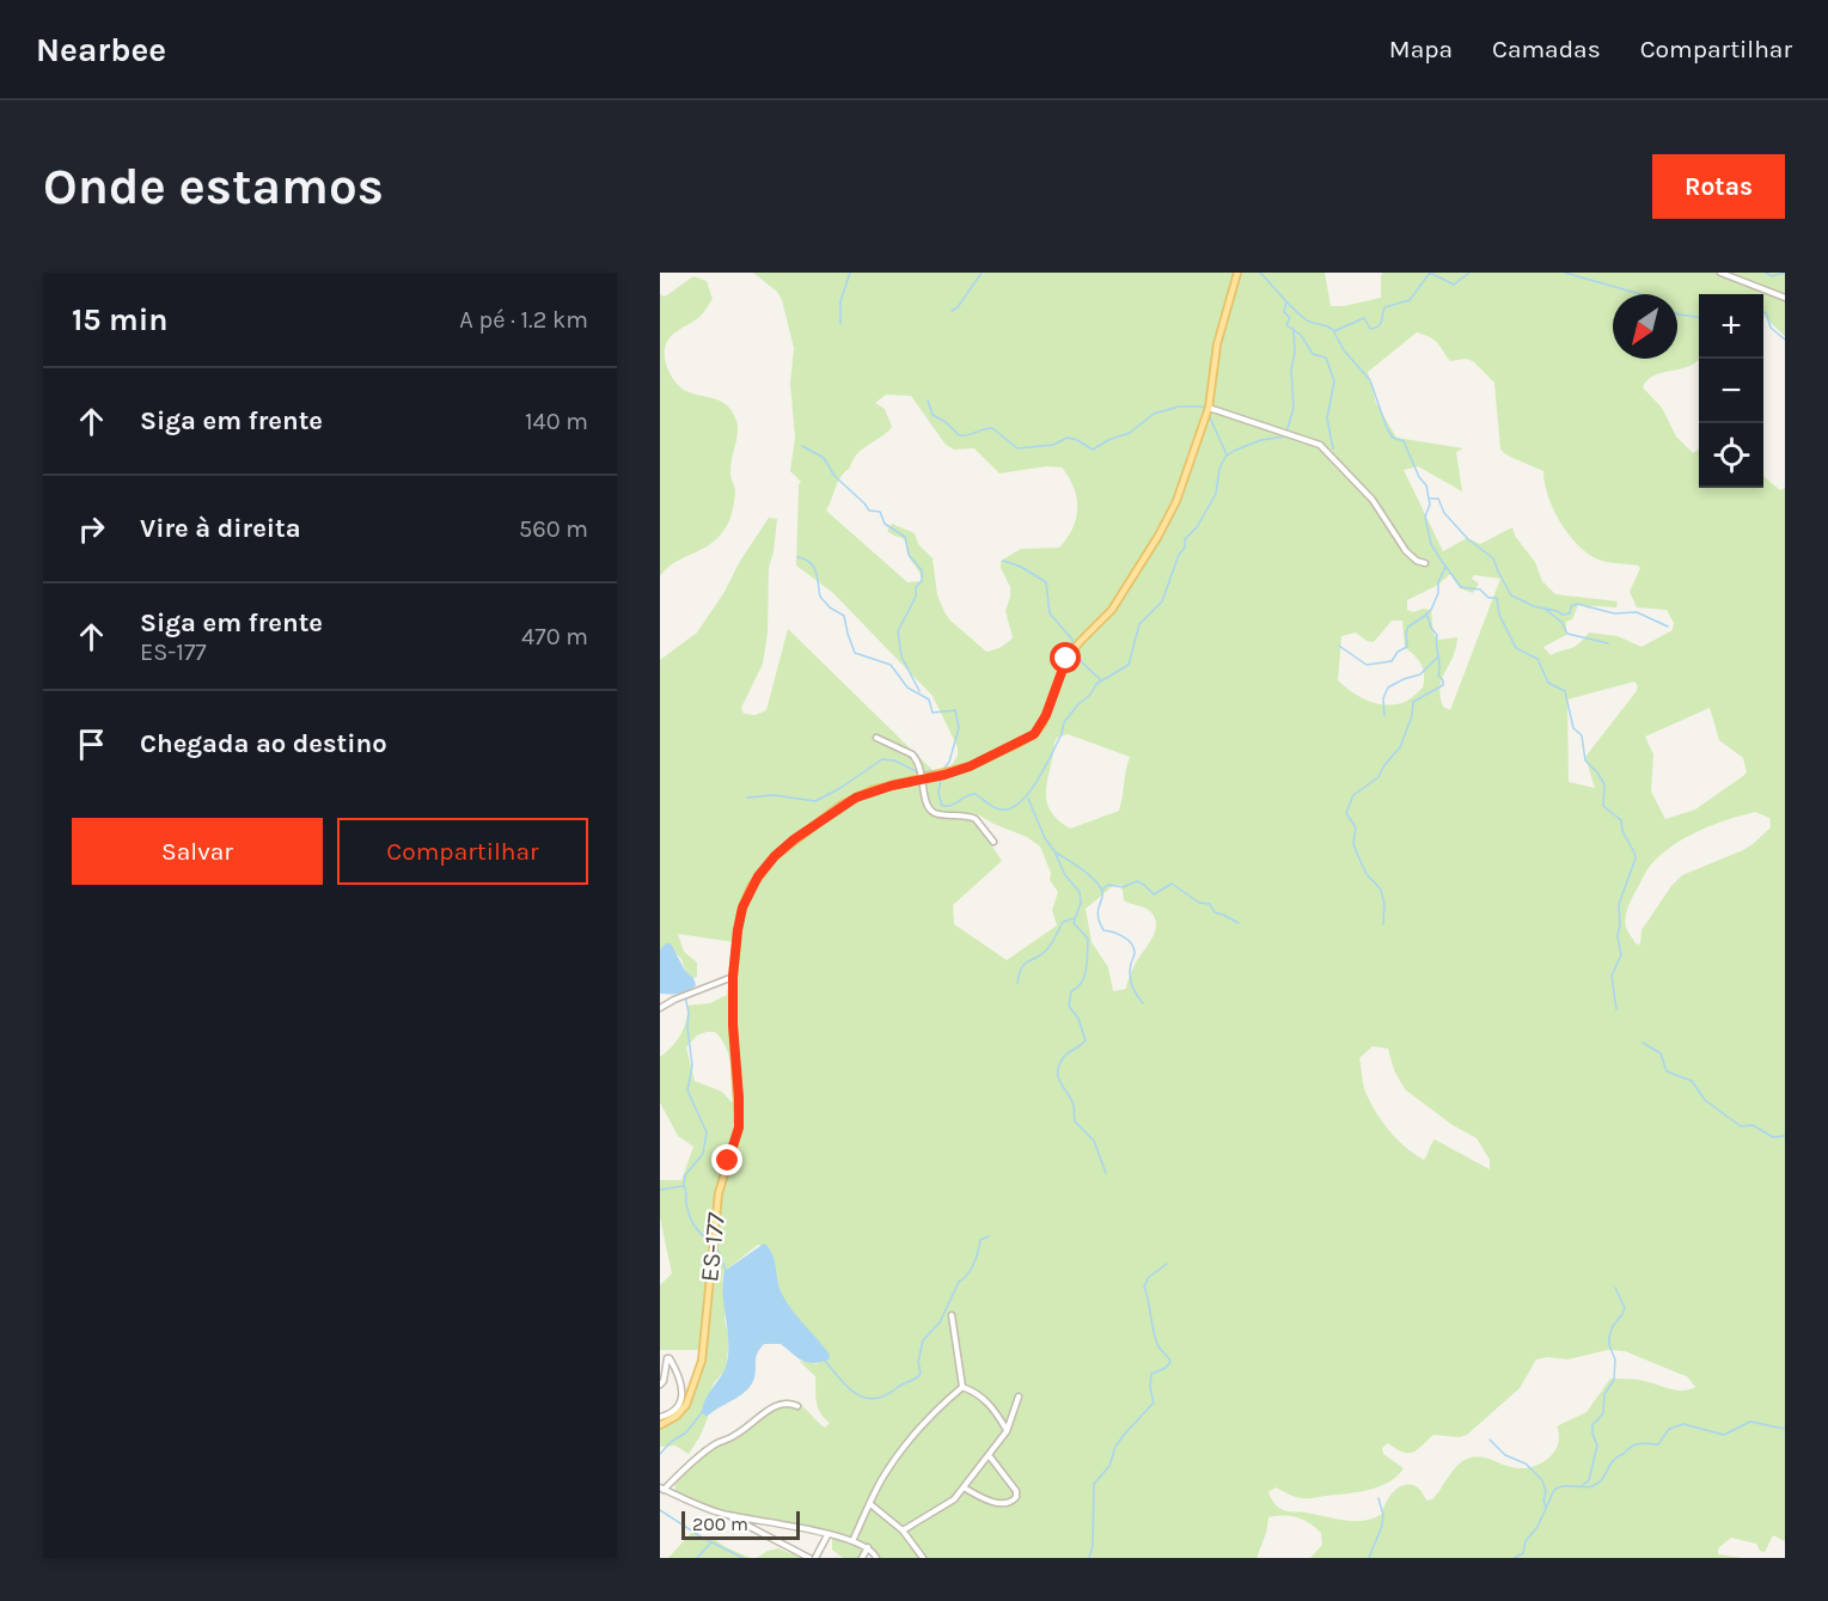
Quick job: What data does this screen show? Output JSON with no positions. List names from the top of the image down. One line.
{"streets":{"main road":["ES-177"]},"scale_bar":"200 m","north":"bottom left","page":{"header":"Nearbee","nav":["Mapa","Camadas","Compartilhar"],"buttons":["Rotas",["Salvar","Compartilhar"]],"title":"Onde estamos","heading":["15 min","A pé · 1.2 km"],"map_buttons":["+","−"],"list":[["Siga em frente","140 m"],["Vire à direita","560 m"],["Siga em frente","ES-177","470 m"],"Chegada ao destino"],"scale":"200 m"}}
